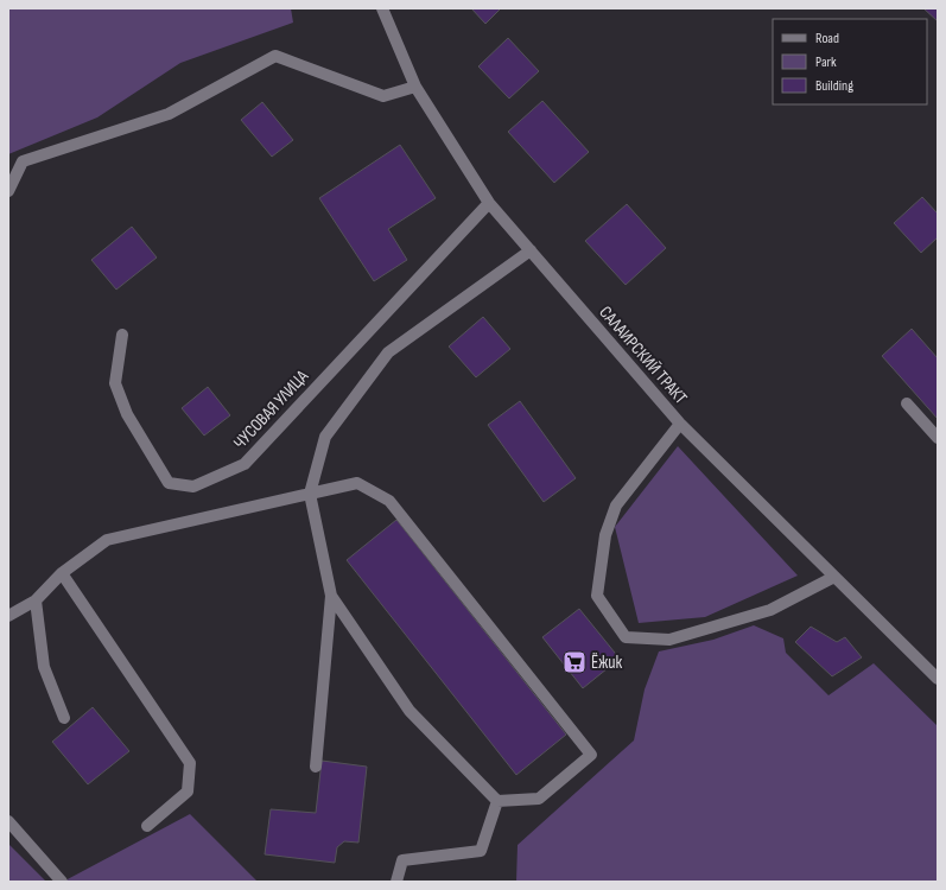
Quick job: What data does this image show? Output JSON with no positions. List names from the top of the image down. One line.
{"streets":{"street":["САЛАИРСКИЙ ТРАКТ","ЧУСОВАЯ УЛИЦА"]},"crossings":[["САЛАИРСКИЙ ТРАКТ","ЧУСОВАЯ УЛИЦА"]],"places":{"supermarket":["Ёжик"]},"legend":["Road","Park","Building"]}
